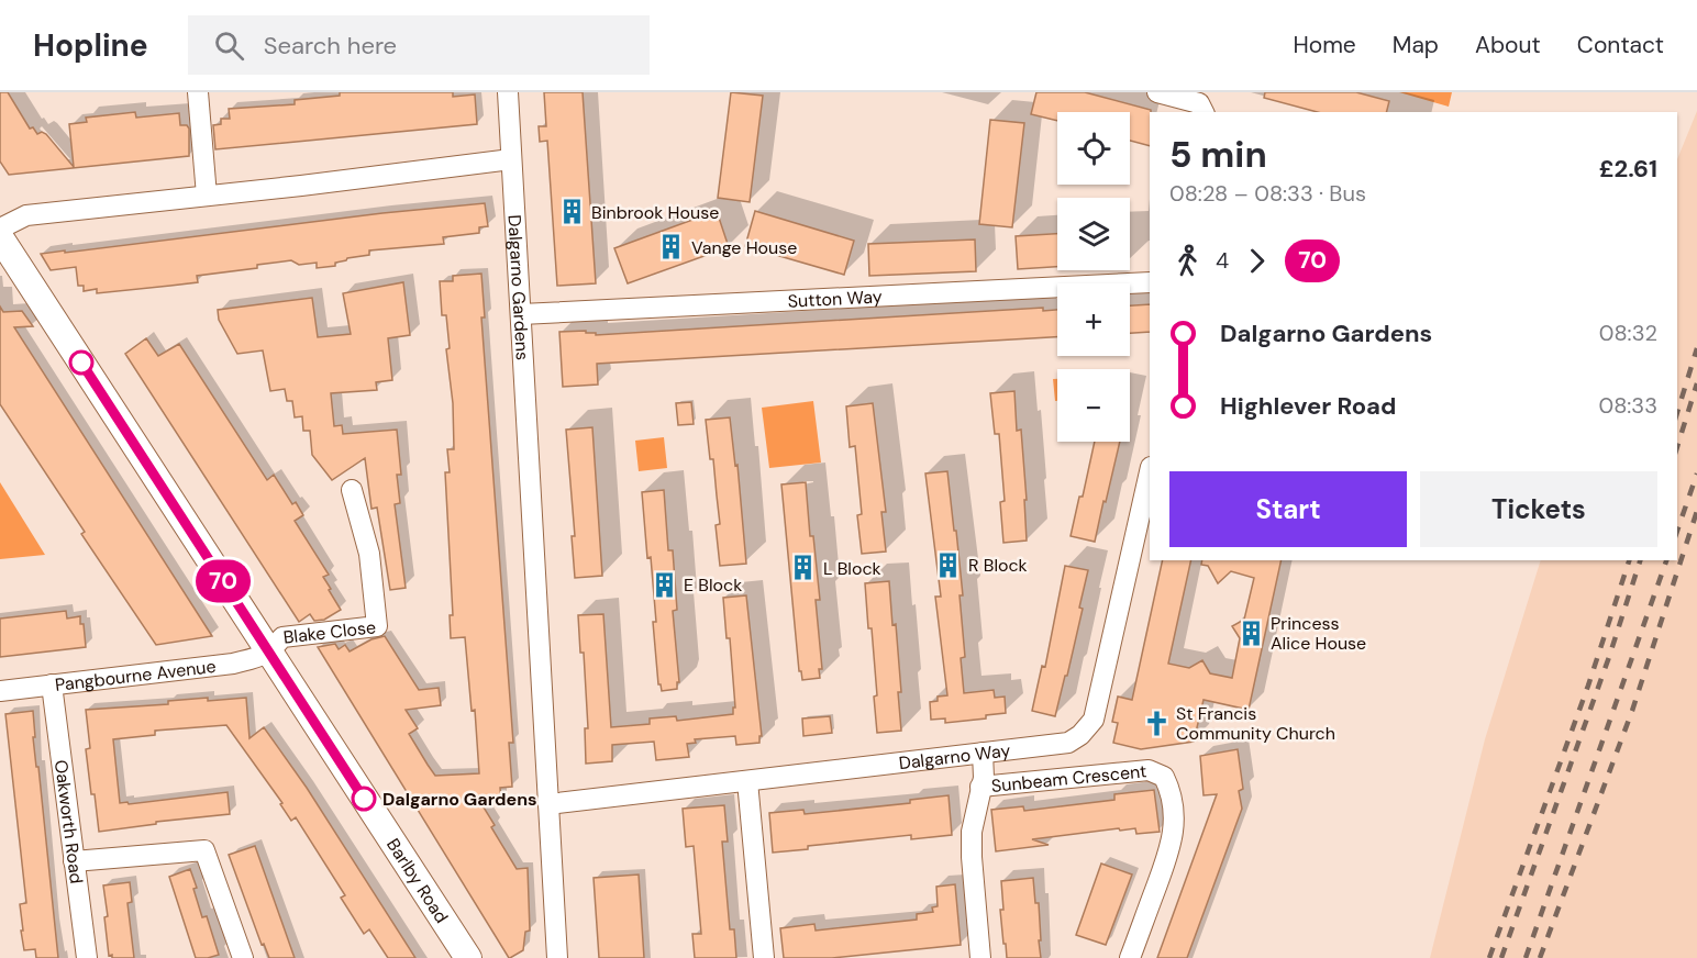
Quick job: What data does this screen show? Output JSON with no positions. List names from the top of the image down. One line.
{"streets":{"street":["Dalgarno Gardens","Sutton Way","Blake Close","Pangbourne Avenue","Dalgarno Way","Sunbeam Crescent","Oakworth Road","Barlby Road"]},"crossings":[["Dalgarno Gardens","Sutton Way"],["Dalgarno Gardens","Dalgarno Way"],["Blake Close","Pangbourne Avenue"],["Blake Close","Barlby Road"],["Pangbourne Avenue","Oakworth Road"],["Pangbourne Avenue","Barlby Road"]],"places":{"building":["Binbrook House","Vange House","R Block","L Block","E Block","Princess Alice House"],"church":["St Francis Community Church"],"other":["Dalgarno Gardens"]},"lines":["bus line 70"],"page":{"header":"Hopline","search":"Search here","nav":["Home","Map","About","Contact"],"on_map":"70","map_buttons":["+","−"],"heading":["5 min","08:28 – 08:33 · Bus","£2.61"],"legs":["4","70"],"list":[{"name":"Dalgarno Gardens","value":"08:32"},{"name":"Highlever Road","value":"08:33"}],"buttons":["Start","Tickets"]}}
